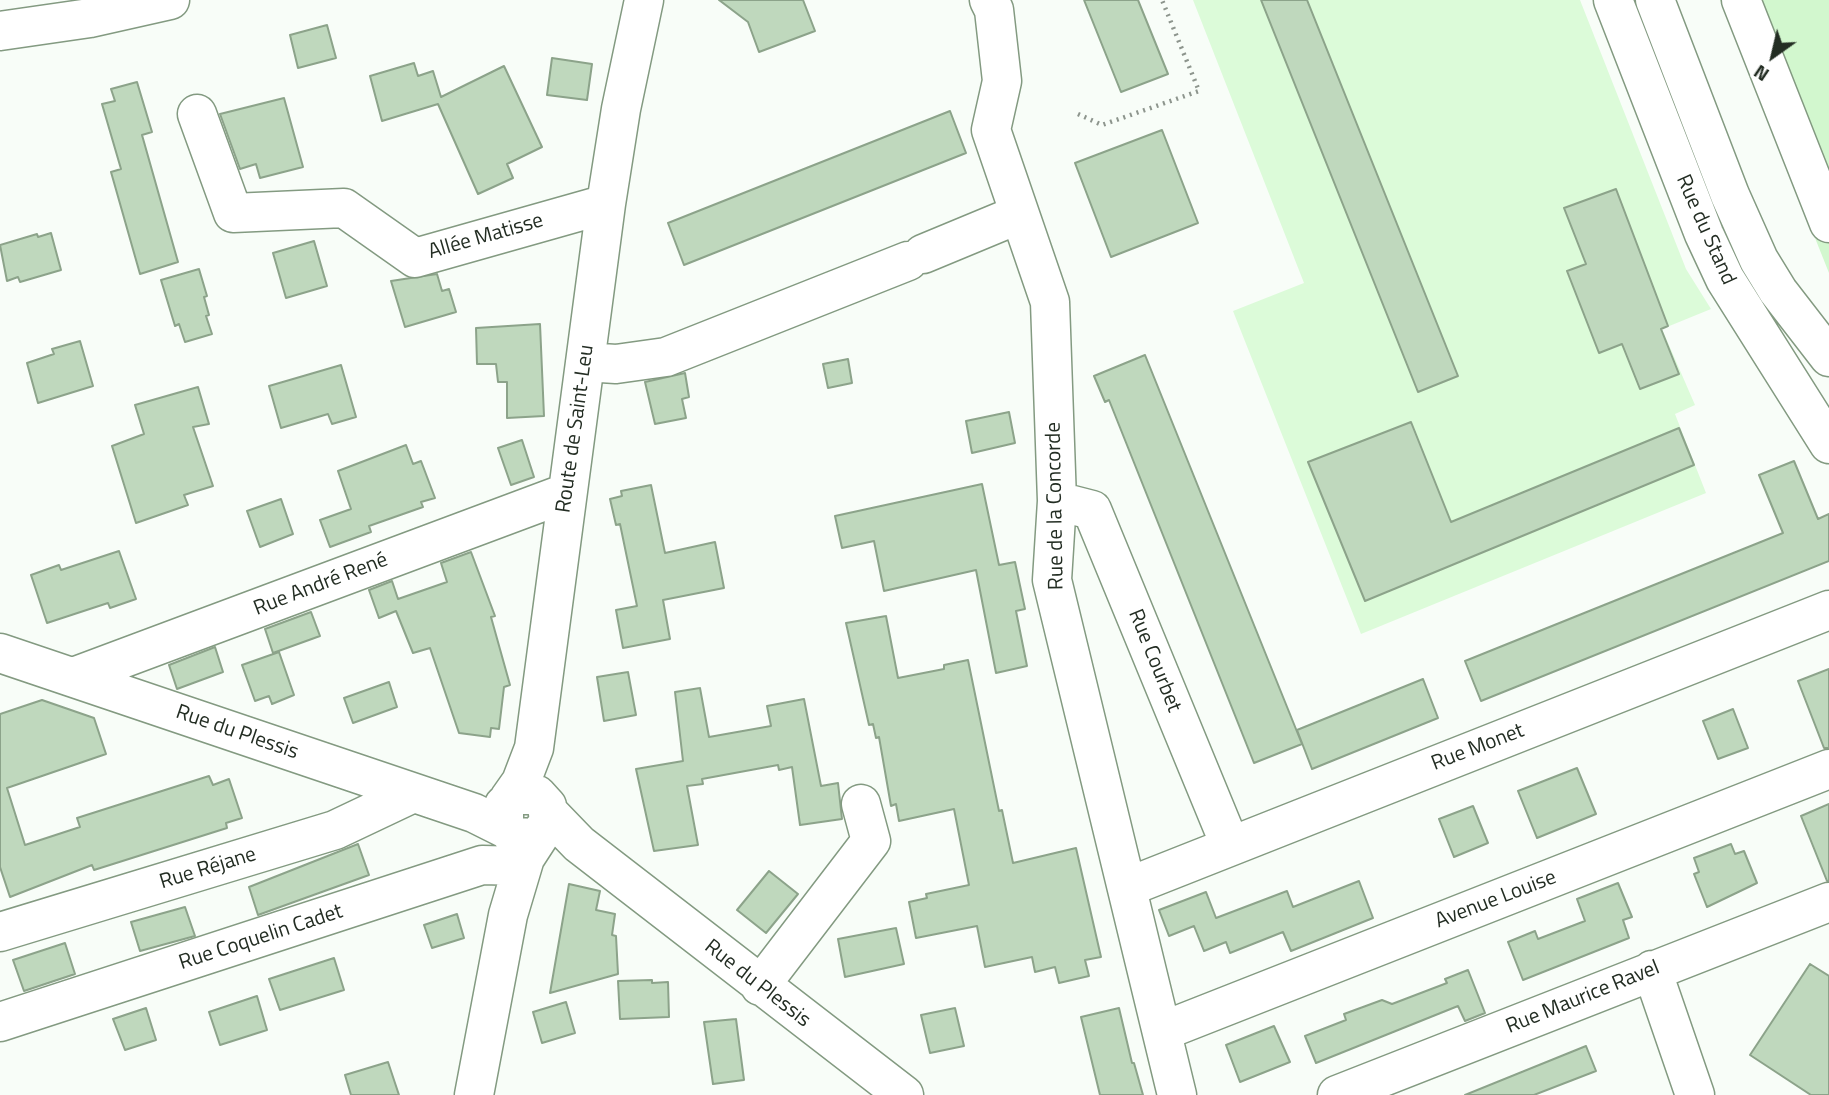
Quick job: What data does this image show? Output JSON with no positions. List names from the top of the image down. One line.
{"streets":{"street":["Rue du Stand","Allée Matisse","Route de Saint-Leu","Rue de la Concorde","Rue André René","Rue Courbet","Rue du Plessis","Rue Monet","Rue Réjane","Avenue Louise","Rue Coquelin Cadet","Rue Maurice Ravel"]},"crossings":[["Allée Matisse","Route de Saint-Leu"],["Route de Saint-Leu","Rue André René"],["Route de Saint-Leu","Rue du Plessis"],["Route de Saint-Leu","Rue Coquelin Cadet"],["Rue de la Concorde","Rue Courbet"],["Rue de la Concorde","Rue Monet"],["Rue de la Concorde","Avenue Louise"],["Rue André René","Rue du Plessis"],["Rue Courbet","Rue Monet"],["Rue du Plessis","Rue Réjane"],["Rue du Plessis","Rue Coquelin Cadet"]],"north":"bottom left"}
